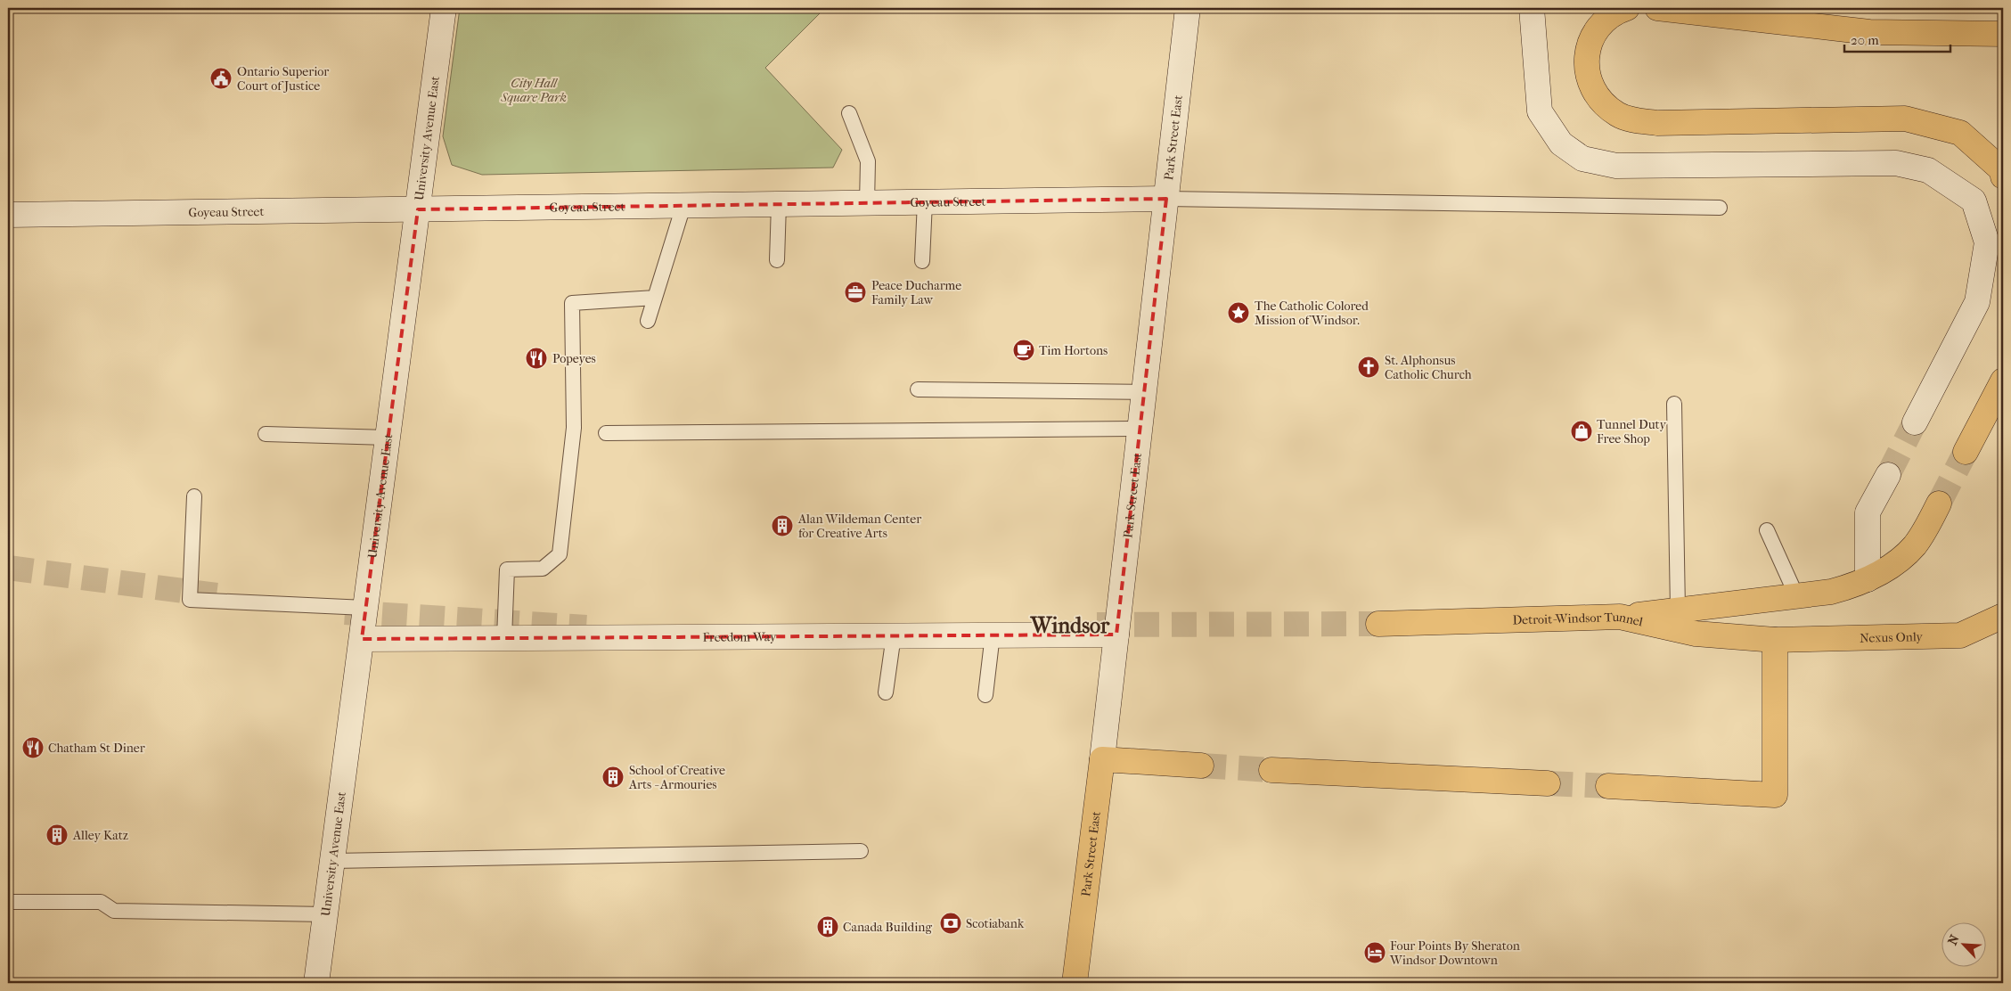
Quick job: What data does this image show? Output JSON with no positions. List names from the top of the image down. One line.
{"streets":{"main road":["Park Street East","Detroit-Windsor Tunnel","Nexus Only"],"street":["University Avenue East","Goyeau Street","Freedom Way"]},"crossings":[["University Avenue East","Goyeau Street"],["University Avenue East","Freedom Way"],["Park Street East","Goyeau Street"],["Park Street East","Freedom Way"],["Detroit-Windsor Tunnel","Nexus Only"]],"districts":["Windsor"],"parks":["City Hall Square Park"],"places":{"public building":["Ontario Superior Court of Justice"],"office":["Peace Ducharme Family Law"],"place":["The Catholic Colored Mission of Windsor."],"cafe":["Tim Hortons"],"restaurant":["Popeyes","Chatham St Diner"],"church":["St. Alphonsus Catholic Church"],"shop":["Tunnel Duty Free Shop"],"building":["Alan Wildeman Center for Creative Arts","School of Creative Arts - Armouries","Alley Katz","Canada Building"],"bank":["Scotiabank"],"hotel":["Four Points By Sheraton Windsor Downtown"]},"scale_bar":"20 m","north":"top left"}
